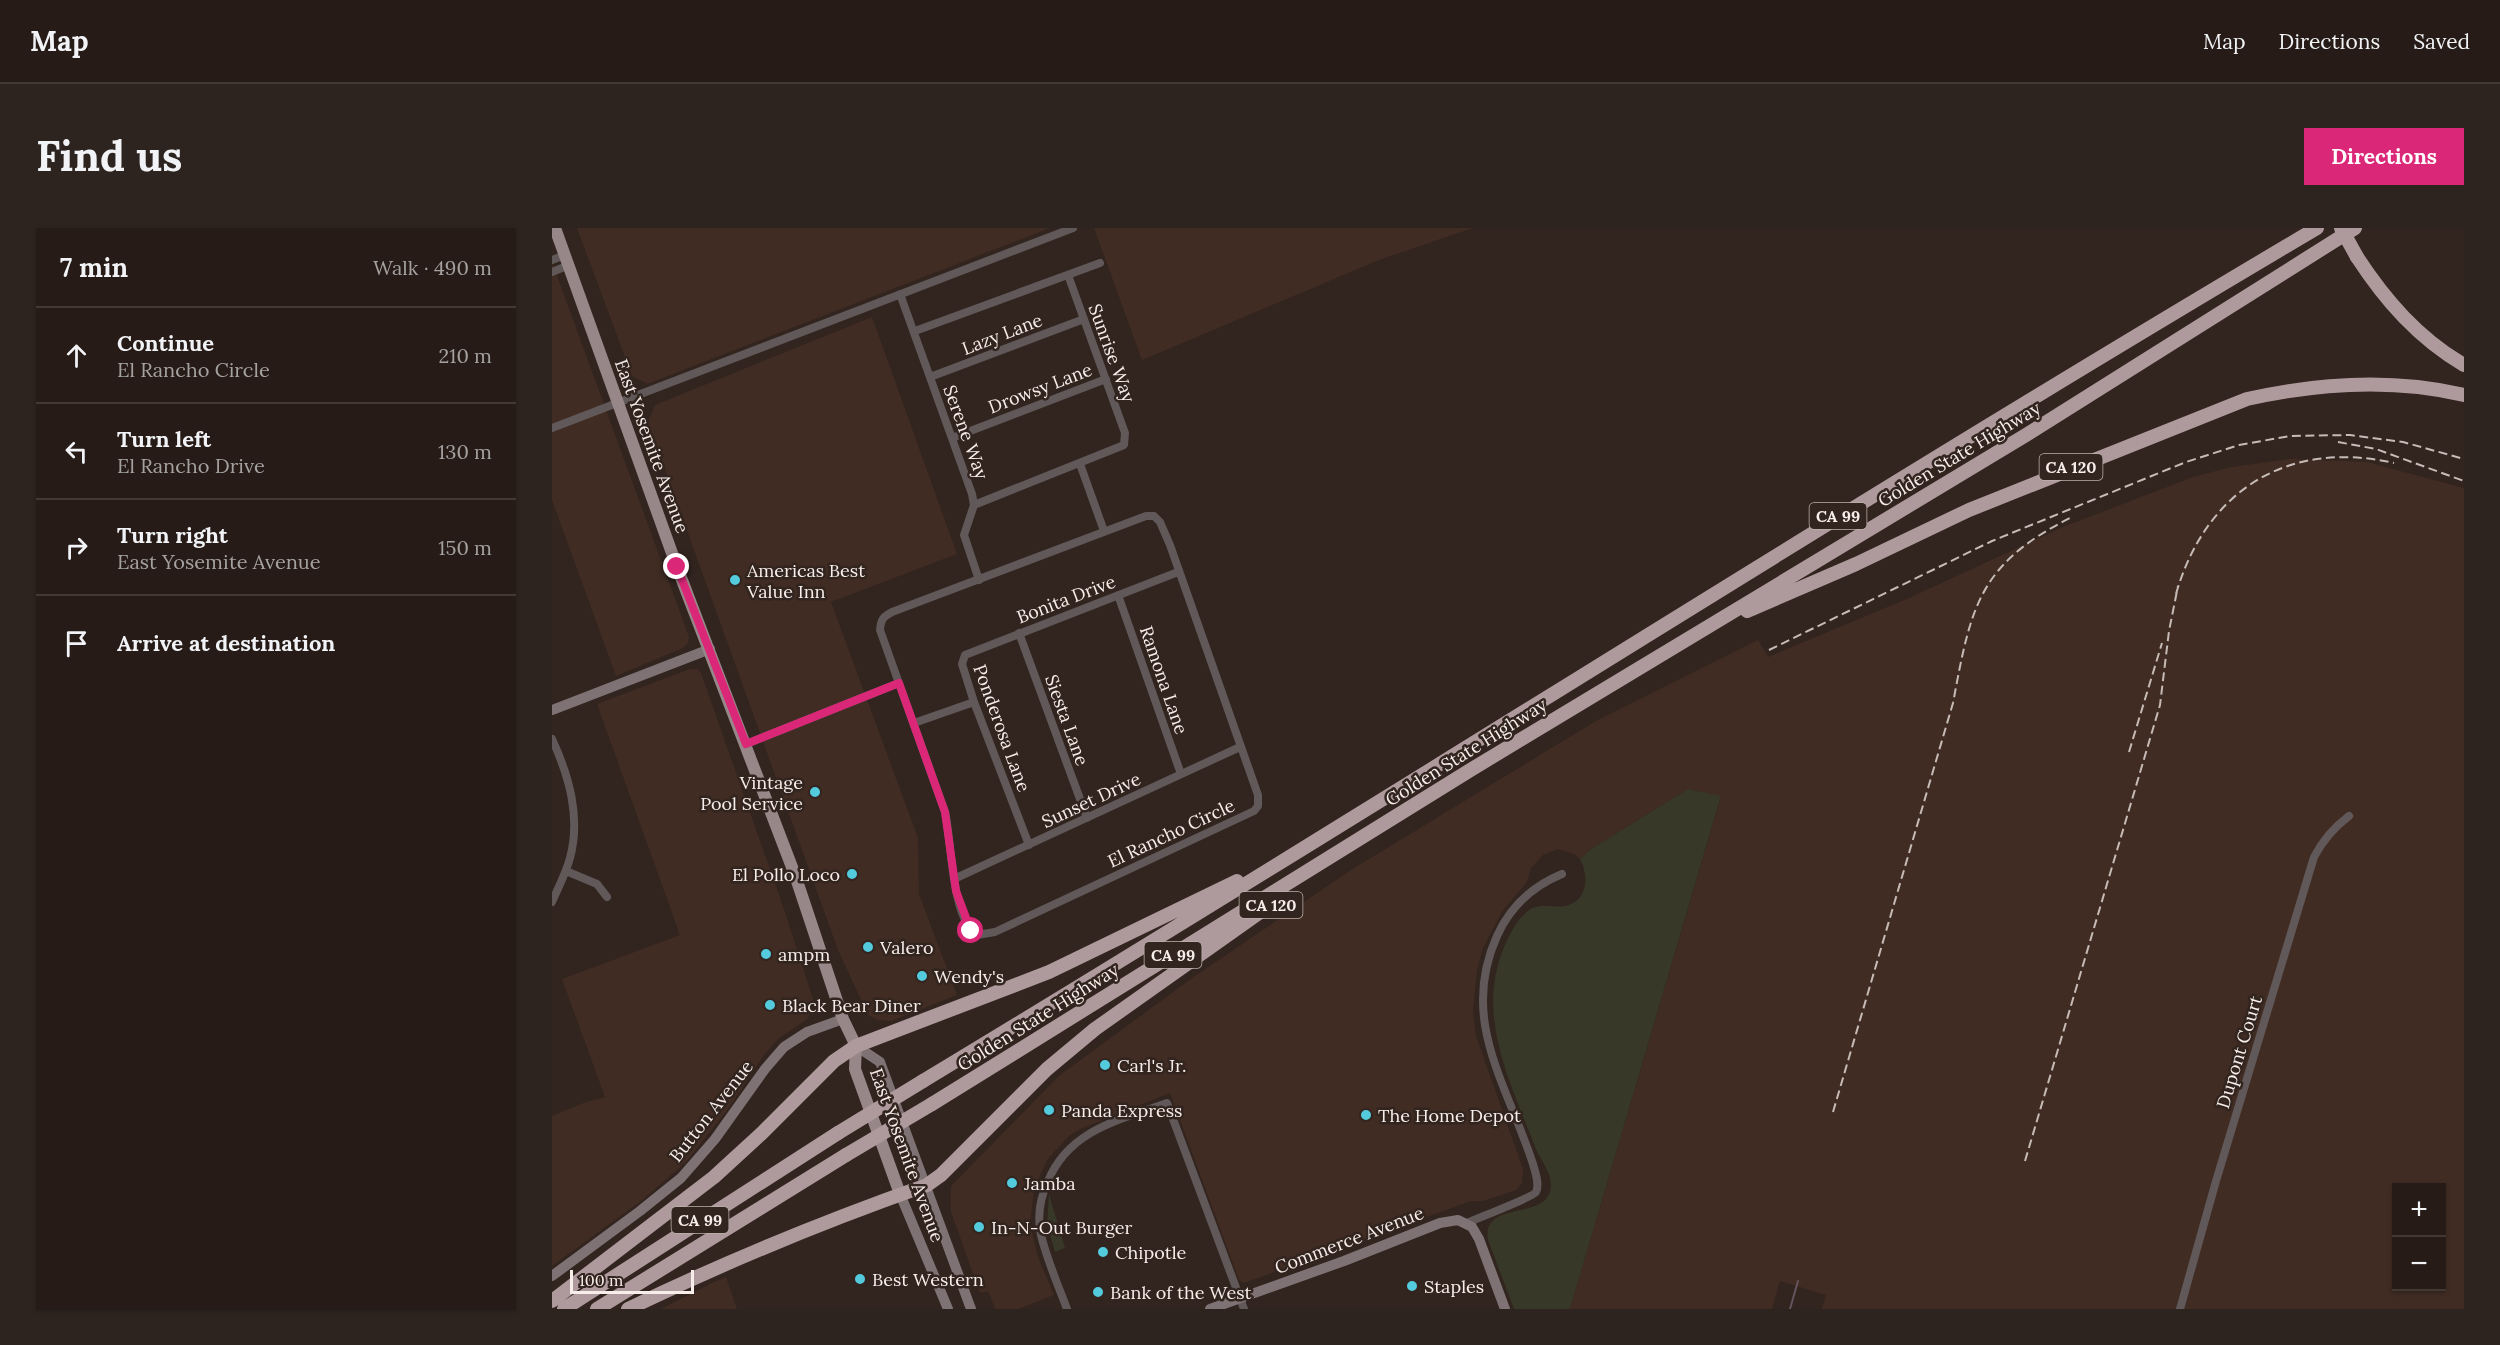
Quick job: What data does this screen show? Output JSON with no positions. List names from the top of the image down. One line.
{"streets":{"highway":["Golden State Highway","CA 120","CA 99"],"main road":["East Yosemite Avenue"],"street":["Lazy Lane","Sunrise Way","Drowsy Lane","Serene Way","Bonita Drive","Ramona Lane","Siesta Lane","Ponderosa Lane","Sunset Drive","El Rancho Circle","Dupont Court","Button Avenue","Commerce Avenue"]},"crossings":[["Lazy Lane","Sunrise Way"],["Lazy Lane","Serene Way"],["Sunrise Way","Drowsy Lane"],["Drowsy Lane","Serene Way"],["Serene Way","El Rancho Circle"],["East Yosemite Avenue","CA 120"],["East Yosemite Avenue","Button Avenue"],["Golden State Highway","CA 120"],["Bonita Drive","Ramona Lane"],["Bonita Drive","Siesta Lane"],["Bonita Drive","Ponderosa Lane"],["Bonita Drive","El Rancho Circle"],["Ramona Lane","Sunset Drive"],["Siesta Lane","Sunset Drive"],["Ponderosa Lane","Sunset Drive"],["Sunset Drive","El Rancho Circle"]],"places":["Americas Best Value Inn","Vintage Pool Service","El Pollo Loco","Valero","ampm","Wendy's","Black Bear Diner","Carl's Jr.","Panda Express","The Home Depot","Jamba","In-N-Out Burger","Chipotle","Best Western","Staples","Bank of the West"],"scale_bar":"100 m","page":{"header":"Map","nav":["Map","Directions","Saved"],"buttons":"Directions","title":"Find us","heading":["7 min","Walk · 490 m"],"list":[["Continue","El Rancho Circle","210 m"],["Turn left","El Rancho Drive","130 m"],["Turn right","East Yosemite Avenue","150 m"],"Arrive at destination"],"map_buttons":["+","−"],"scale":"100 m"}}
